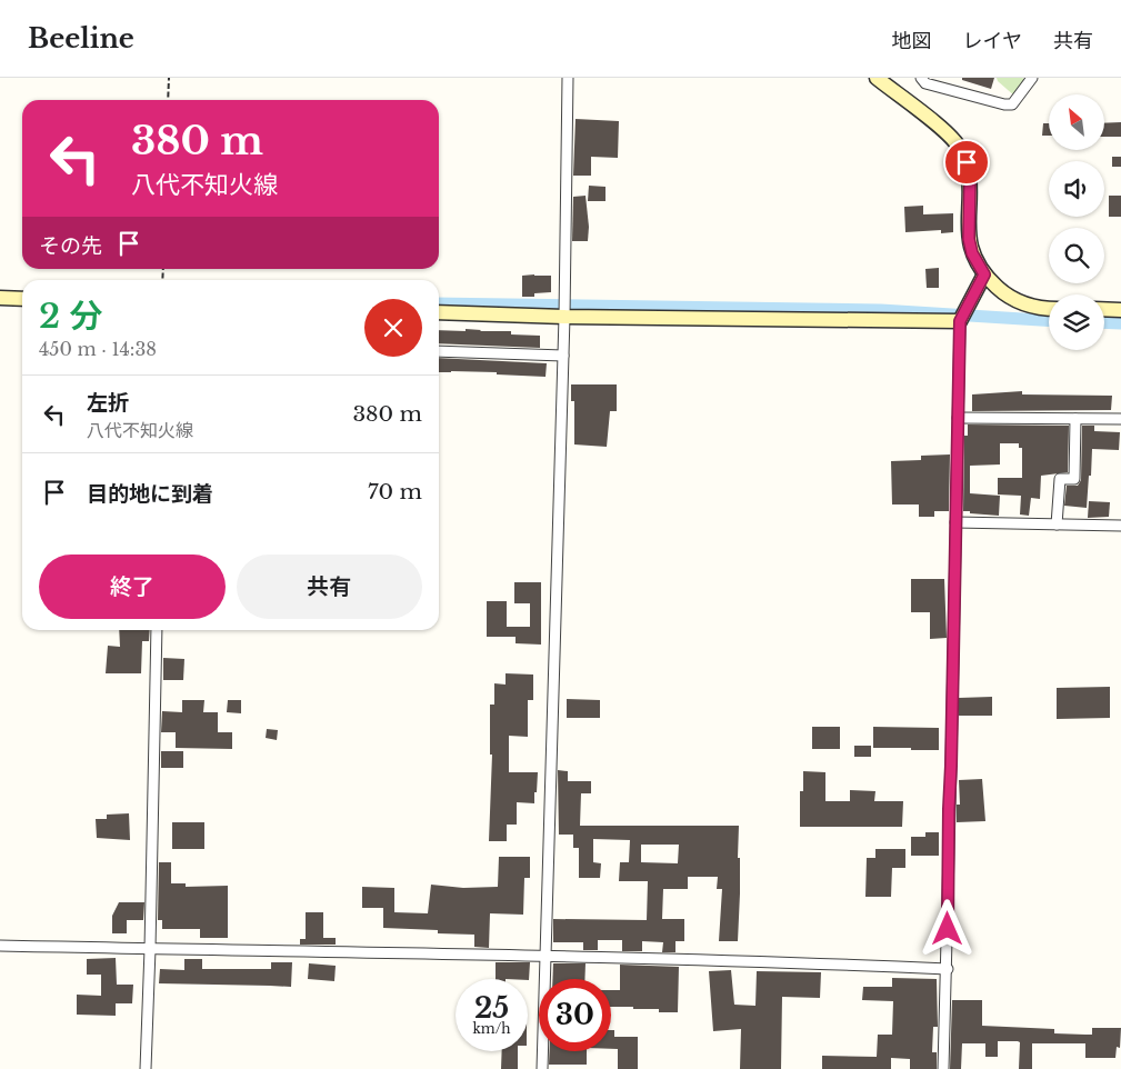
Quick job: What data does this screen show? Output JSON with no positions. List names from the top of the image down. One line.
{"north":"top left","page":{"header":"Beeline","nav":["地図","レイヤ","共有"],"turn":["380 m","八代不知火線"],"then":"その先","heading":["2 分","450 m · 14:38"],"list":[{"name":"左折","note":"八代不知火線","value":"380 m"},{"name":"目的地に到着","value":"70 m"}],"buttons":["終了","共有"],"speed":"25 km/h","limit":"30"}}
